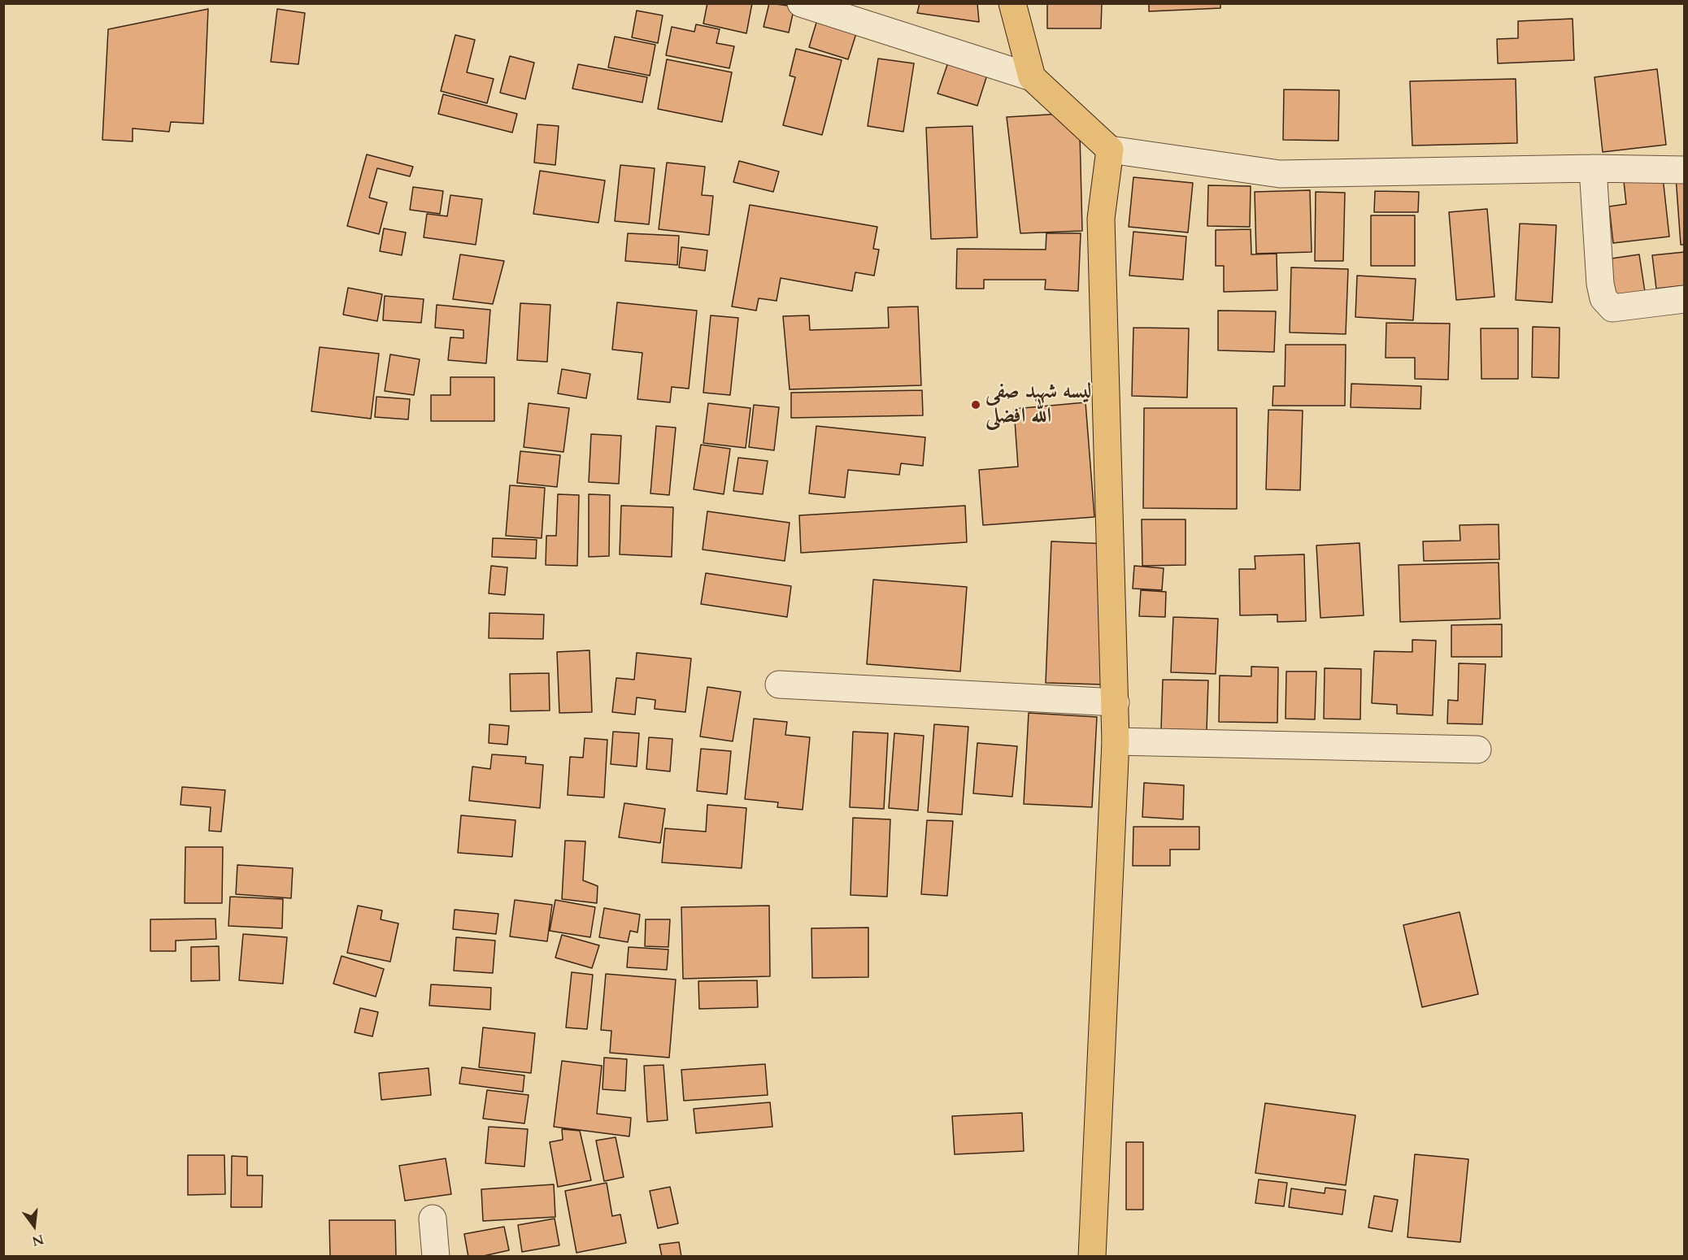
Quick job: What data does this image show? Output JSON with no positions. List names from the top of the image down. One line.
{"places":["لیسه شهید صفی الله افضلی"],"north":"bottom"}
